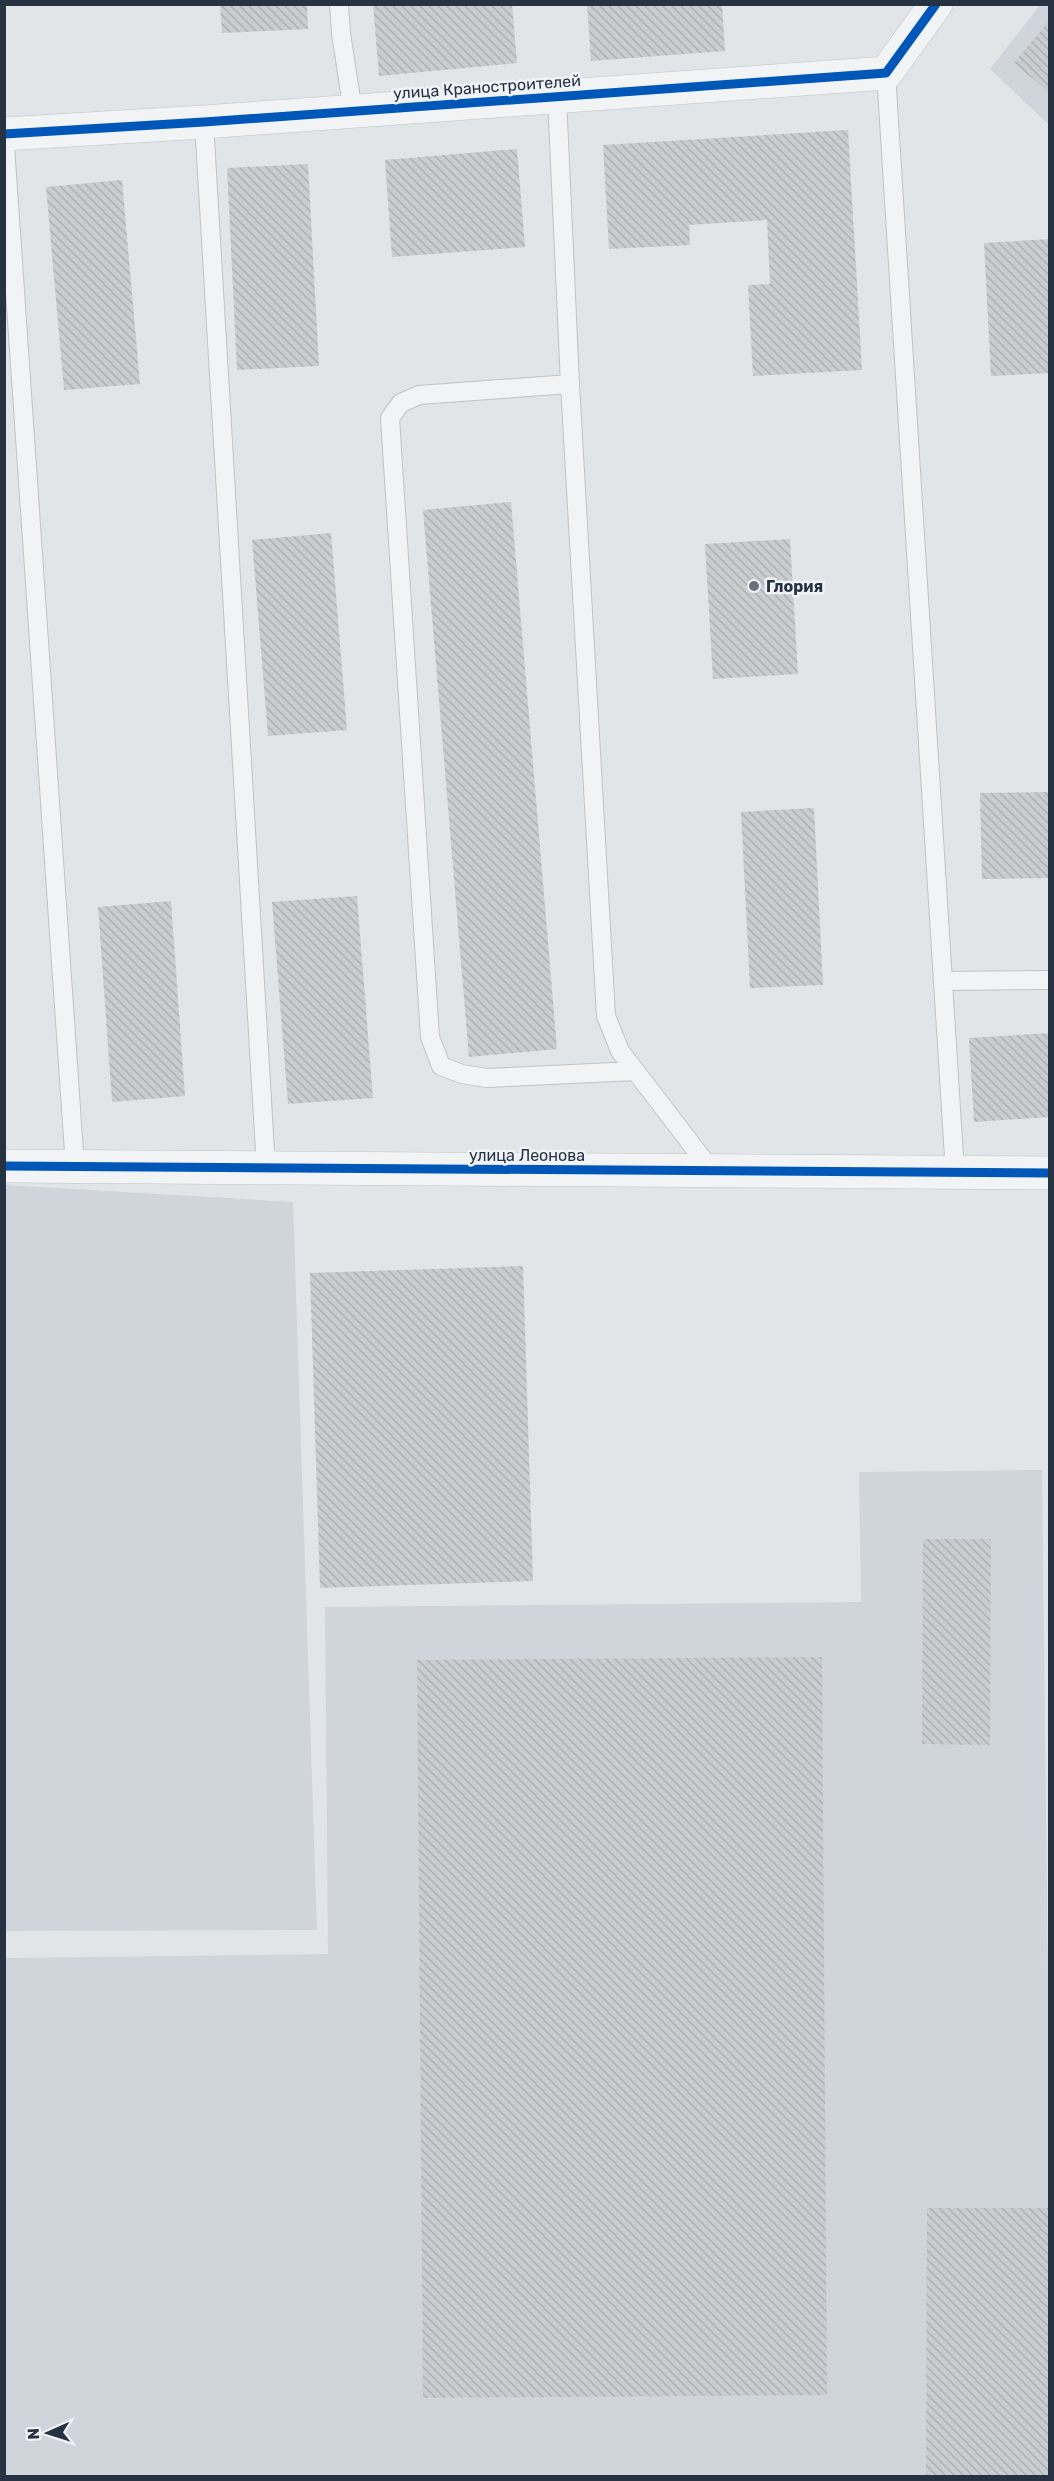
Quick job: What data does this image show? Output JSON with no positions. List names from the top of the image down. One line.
{"streets":{"street":["улица Краностроителей","улица Леонова"]},"places":["Глория"],"north":"left"}
